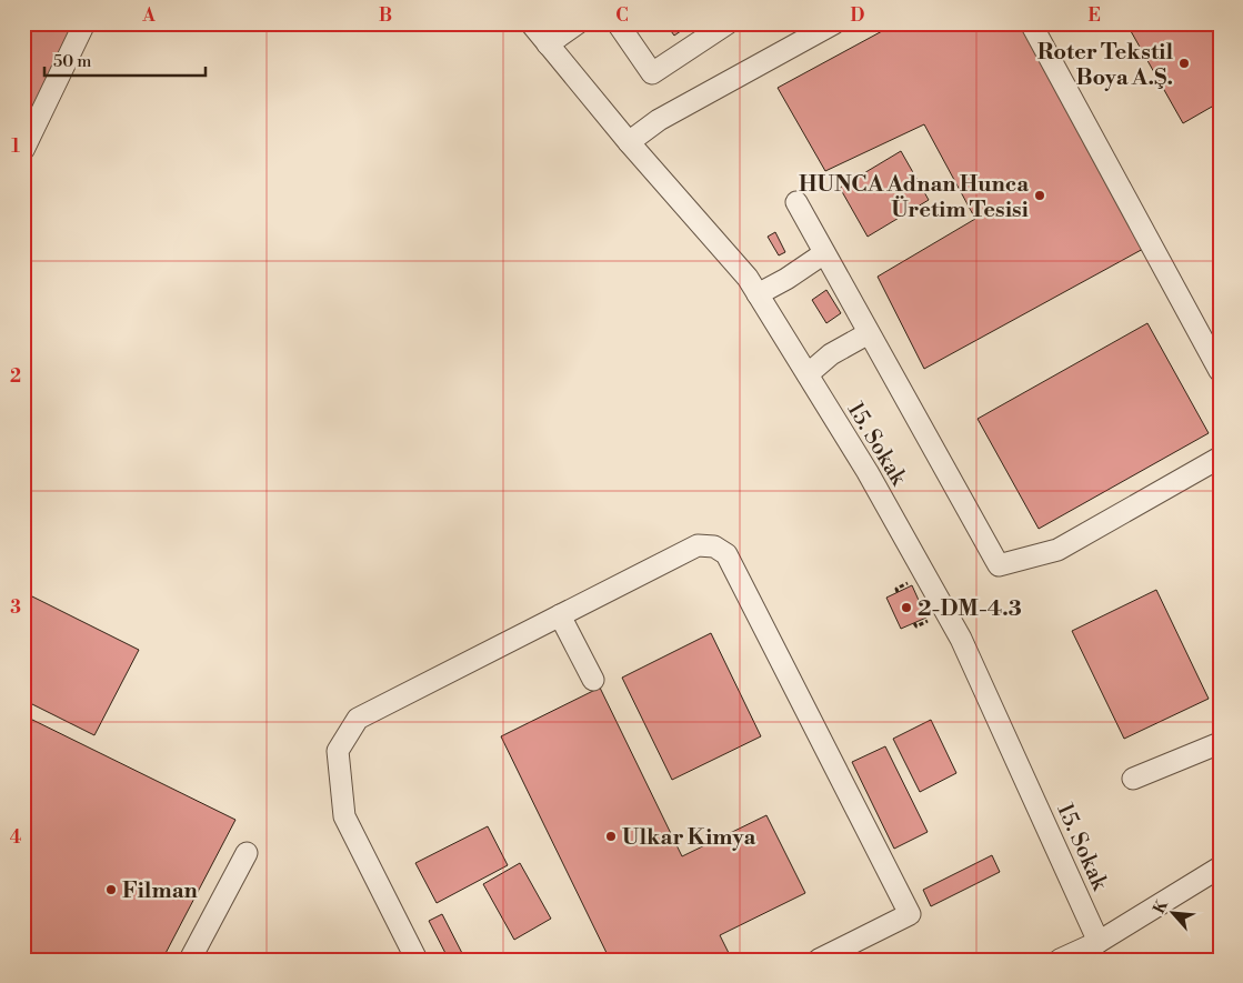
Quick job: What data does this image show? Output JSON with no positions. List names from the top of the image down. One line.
{"streets":{"street":["15. Sokak"]},"places":["Roter Tekstil Boya A.Ş.","HUNCA Adnan Hunca Üretim Tesisi","2-DM-4.3","Ulkar Kimya","Filman"],"scale_bar":"50 m","north":"top left","grid":{"columns":["A","B","C","D","E"],"rows":["1","2","3","4"]}}
